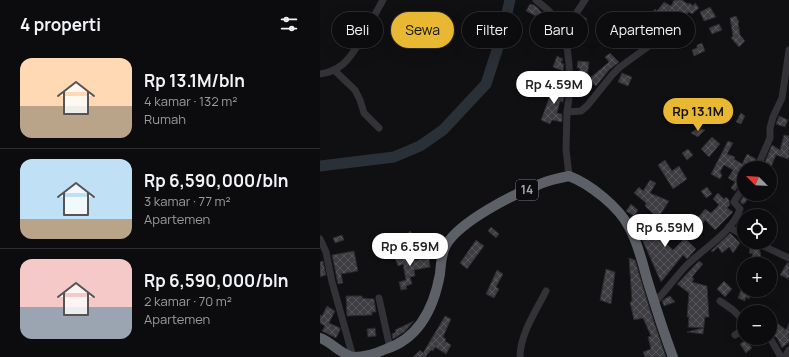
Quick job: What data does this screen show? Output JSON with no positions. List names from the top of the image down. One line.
{"streets":{"highway":["14"]},"north":"top left","page":{"heading":"4 properti","chip":["Beli","Sewa","Filter","Baru","Apartemen"],"list":[{"name":"Rp 13.1M/bln","note":"4 kamar · 132 m² · Rumah"},{"name":"Rp 6,590,000/bln","note":"3 kamar · 77 m² · Apartemen"},{"name":"Rp 6,590,000/bln","note":"2 kamar · 70 m² · Apartemen"}],"price":["Rp 4.59M","Rp 13.1M","Rp 6.59M","Rp 6.59M"],"map_buttons":["+","−"]}}
